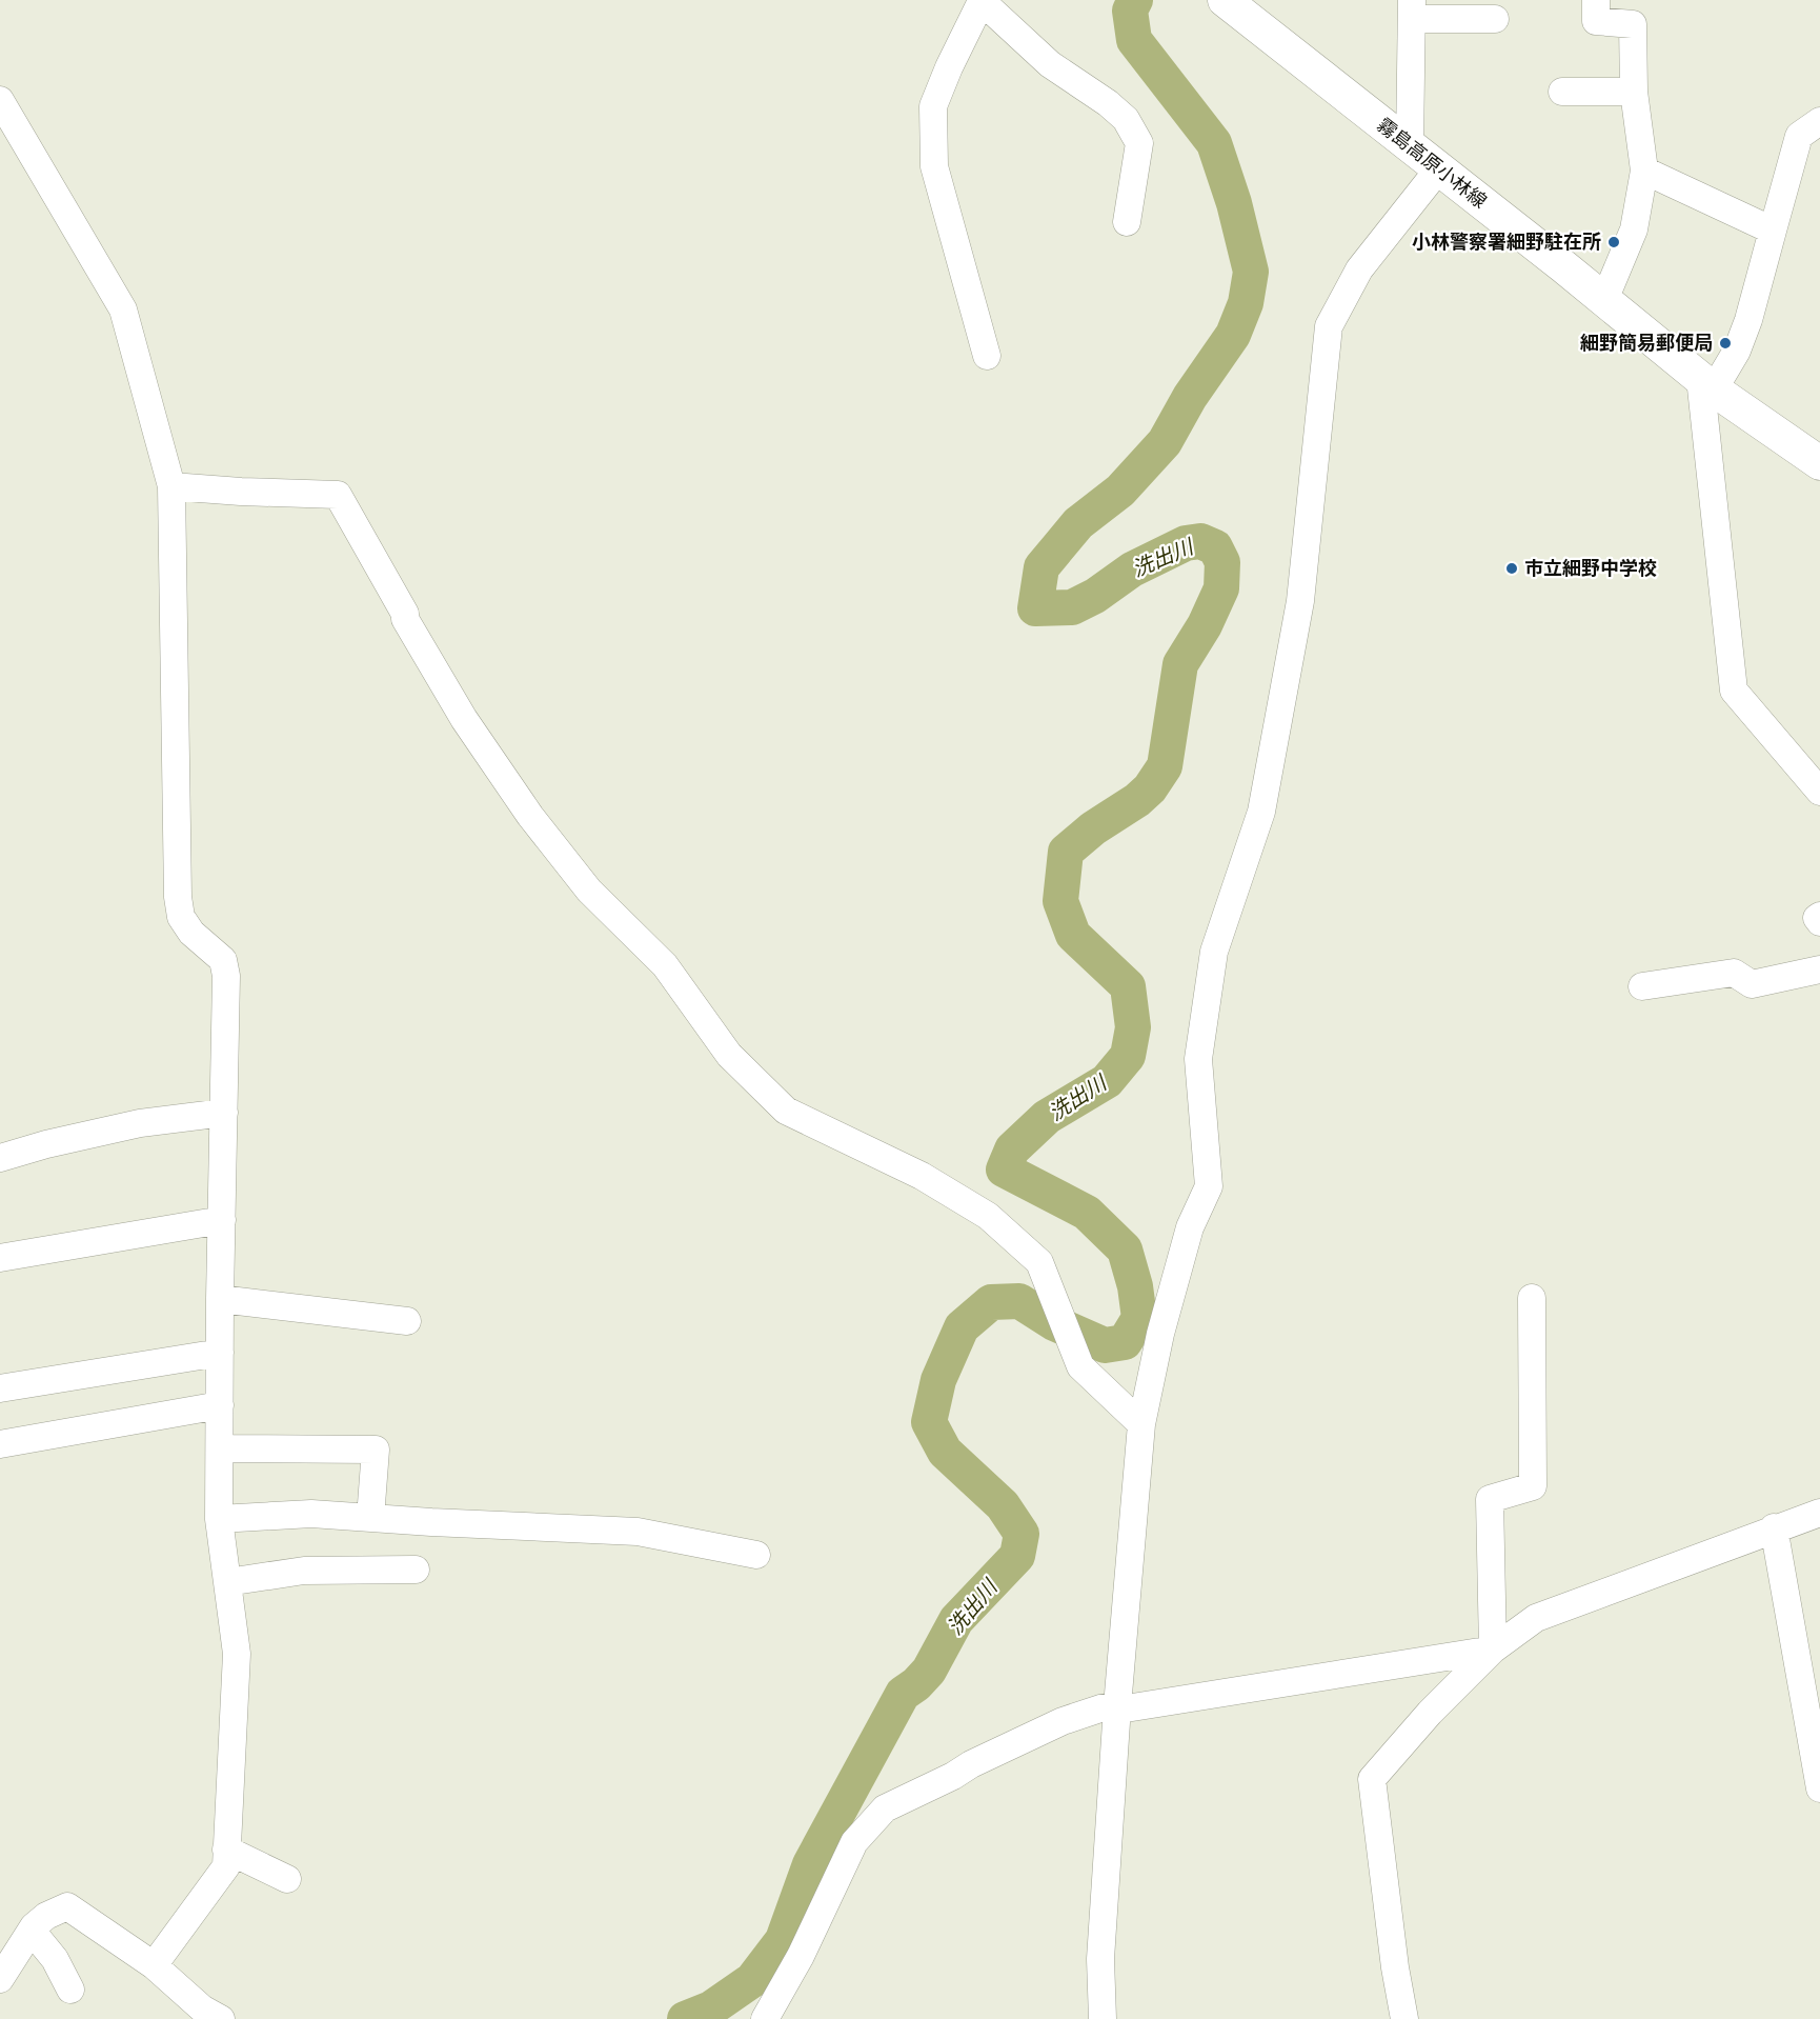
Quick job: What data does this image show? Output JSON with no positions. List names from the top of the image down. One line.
{"streets":{"main road":["霧島高原小林線"]},"water":["洗出川"],"places":["小林警察署細野駐在所","細野簡易郵便局","市立細野中学校"]}
